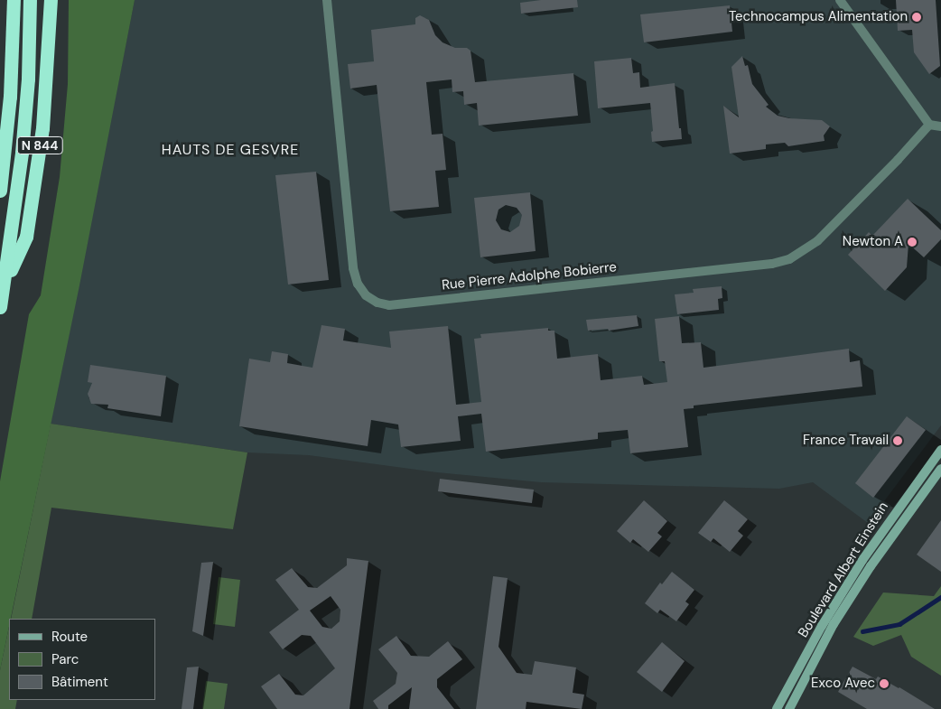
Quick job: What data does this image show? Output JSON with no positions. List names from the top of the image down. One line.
{"streets":{"highway":["N 844"],"main road":["Boulevard Albert Einstein"],"street":["Rue Pierre Adolphe Bobierre"]},"districts":["HAUTS DE GESVRE"],"places":["Technocampus Alimentation","Newton A","France Travail","Exco Avec"],"legend":["Route","Parc","Bâtiment"]}
